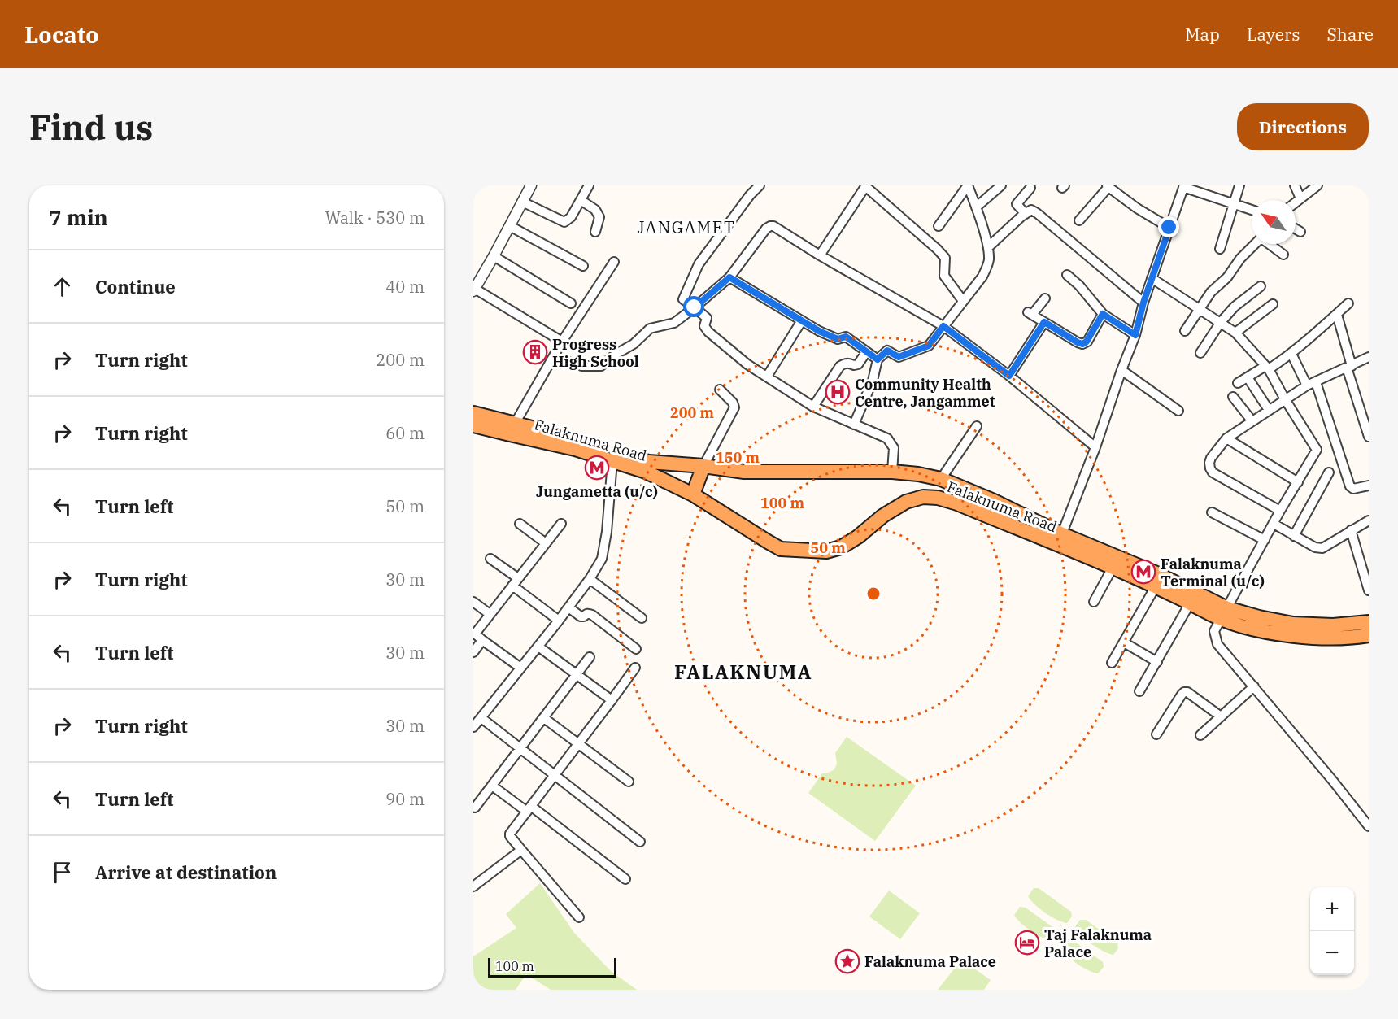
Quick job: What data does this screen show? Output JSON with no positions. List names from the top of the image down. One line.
{"streets":{"highway":["Falaknuma Road"]},"districts":["JANGAMET","FALAKNUMA"],"places":{"building":["Progress High School"],"hospital":["Community Health Centre, Jangammet"],"metro station":["Jungametta (u/c)","Falaknuma Terminal (u/c)"],"hotel":["Taj Falaknuma Palace"],"place":["Falaknuma Palace"]},"scale_bar":"100 m","north":"top left","page":{"header":"Locato","nav":["Map","Layers","Share"],"buttons":"Directions","title":"Find us","heading":["7 min","Walk · 530 m"],"list":[["Continue","40 m"],["Turn right","200 m"],["Turn right","60 m"],["Turn left","50 m"],["Turn right","30 m"],["Turn left","30 m"],["Turn right","30 m"],["Turn left","90 m"],"Arrive at destination"],"map_buttons":["+","−"],"scale":"100 m"},"rings":["200 m","150 m","100 m","50 m"]}
